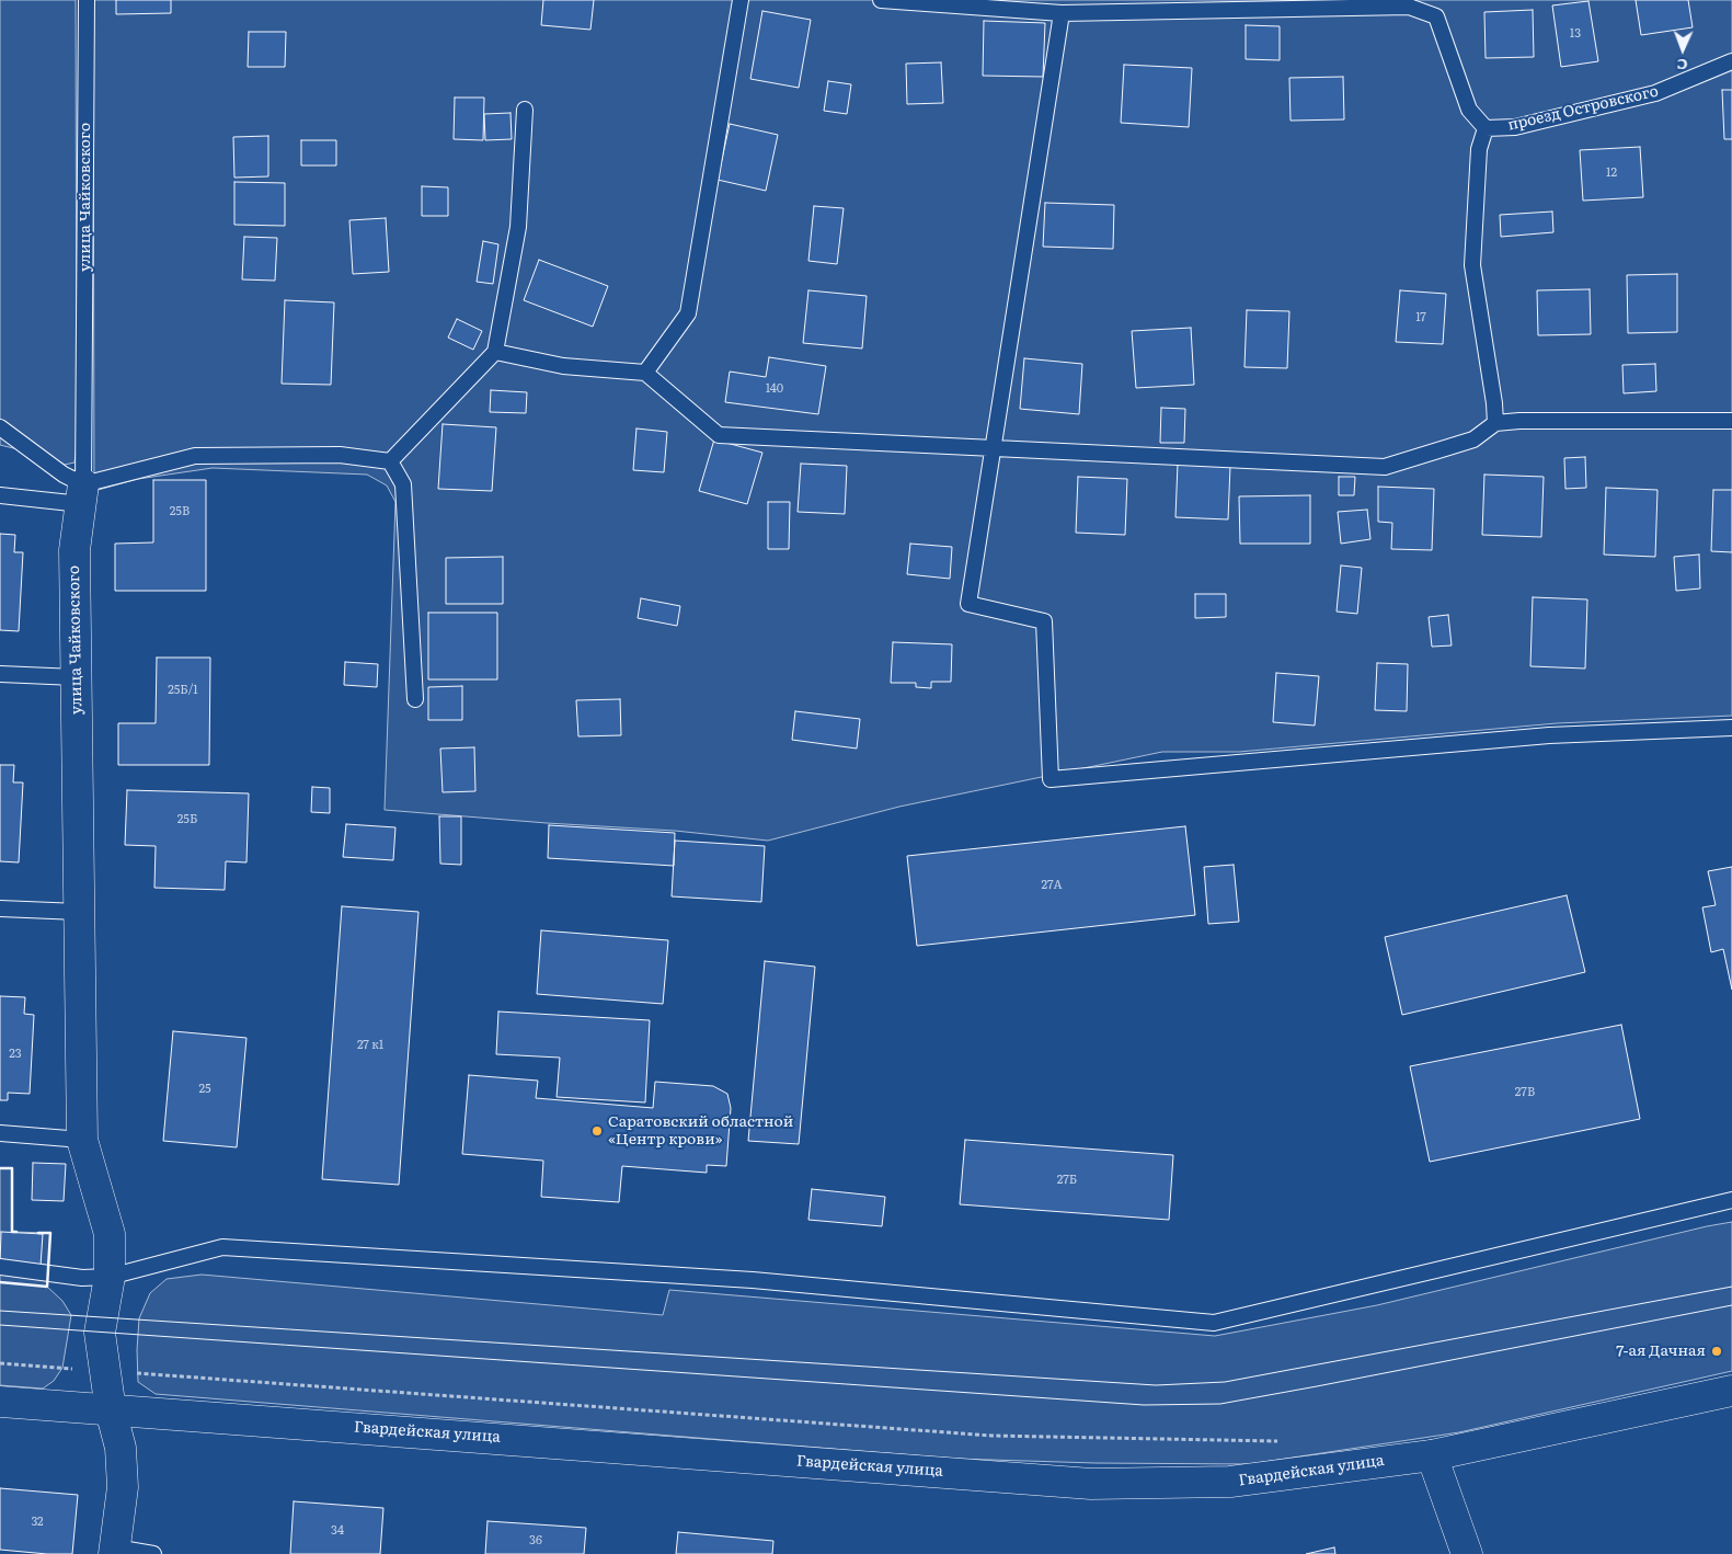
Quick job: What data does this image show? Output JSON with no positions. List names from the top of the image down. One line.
{"streets":{"street":["улица Чайковского","Гвардейская улица"],"lane":["проезд Островского"]},"crossings":[["улица Чайковского","Гвардейская улица"]],"places":["Саратовский областной «Центр крови»","7-ая Дачная"],"house_numbers":["13","12","17","140","25В","25Б/1","25Б","27А","27 к1","23","25","27В","27Б","32","34","36"],"north":"bottom"}
